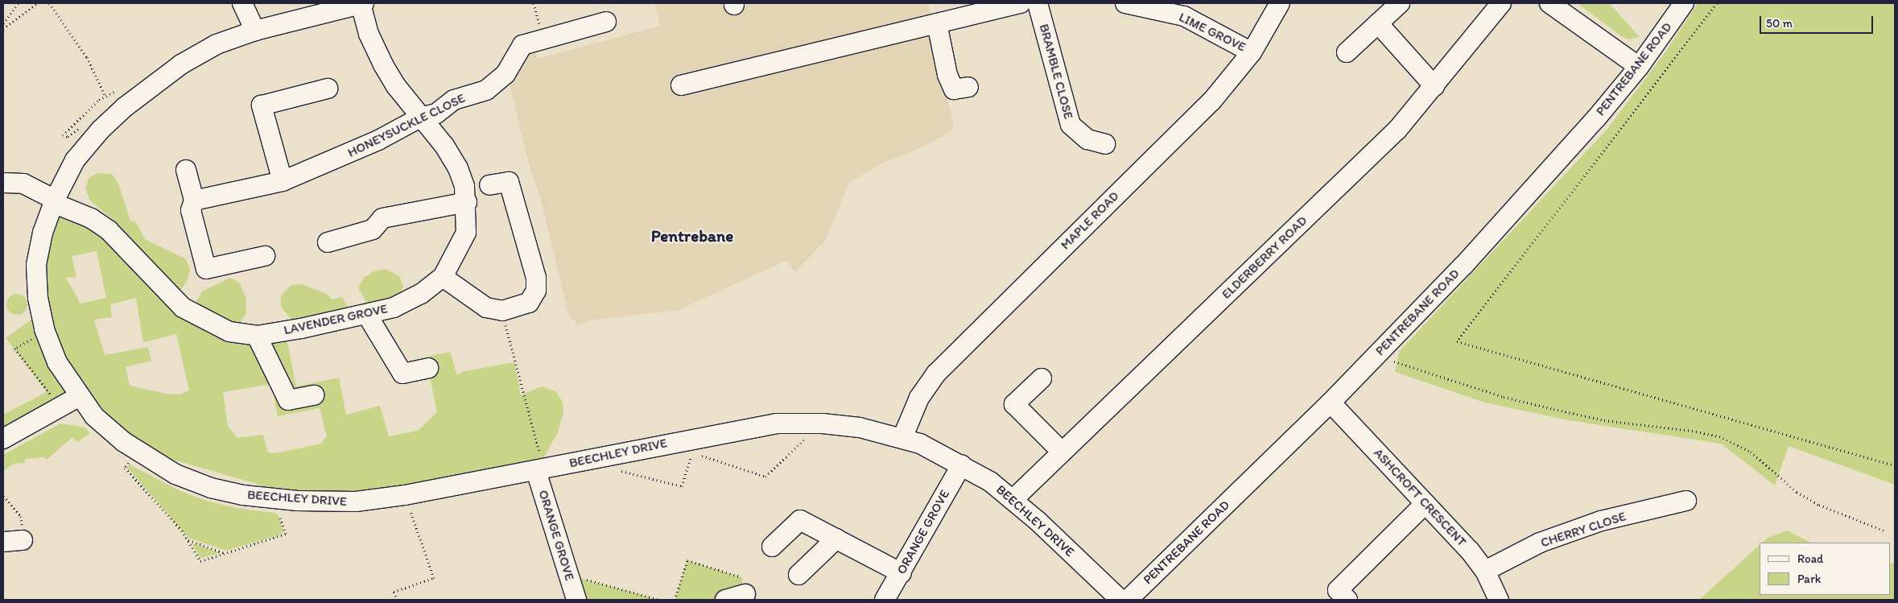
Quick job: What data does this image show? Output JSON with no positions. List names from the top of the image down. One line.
{"streets":{"street":["LIME GROVE","PENTREBANE ROAD","BRAMBLE CLOSE","HONEYSUCKLE CLOSE","MAPLE ROAD","ELDERBERRY ROAD","LAVENDER GROVE","BEECHLEY DRIVE","ASHCROFT CRESCENT","CHERRY CLOSE","ORANGE GROVE"]},"crossings":[["LIME GROVE","MAPLE ROAD"],["PENTREBANE ROAD","ASHCROFT CRESCENT"],["HONEYSUCKLE CLOSE","LAVENDER GROVE"],["MAPLE ROAD","BEECHLEY DRIVE"],["ELDERBERRY ROAD","BEECHLEY DRIVE"],["LAVENDER GROVE","BEECHLEY DRIVE"],["BEECHLEY DRIVE","ORANGE GROVE"],["ASHCROFT CRESCENT","CHERRY CLOSE"]],"districts":["Pentrebane"],"legend":["Road","Park"],"scale_bar":"50 m"}
